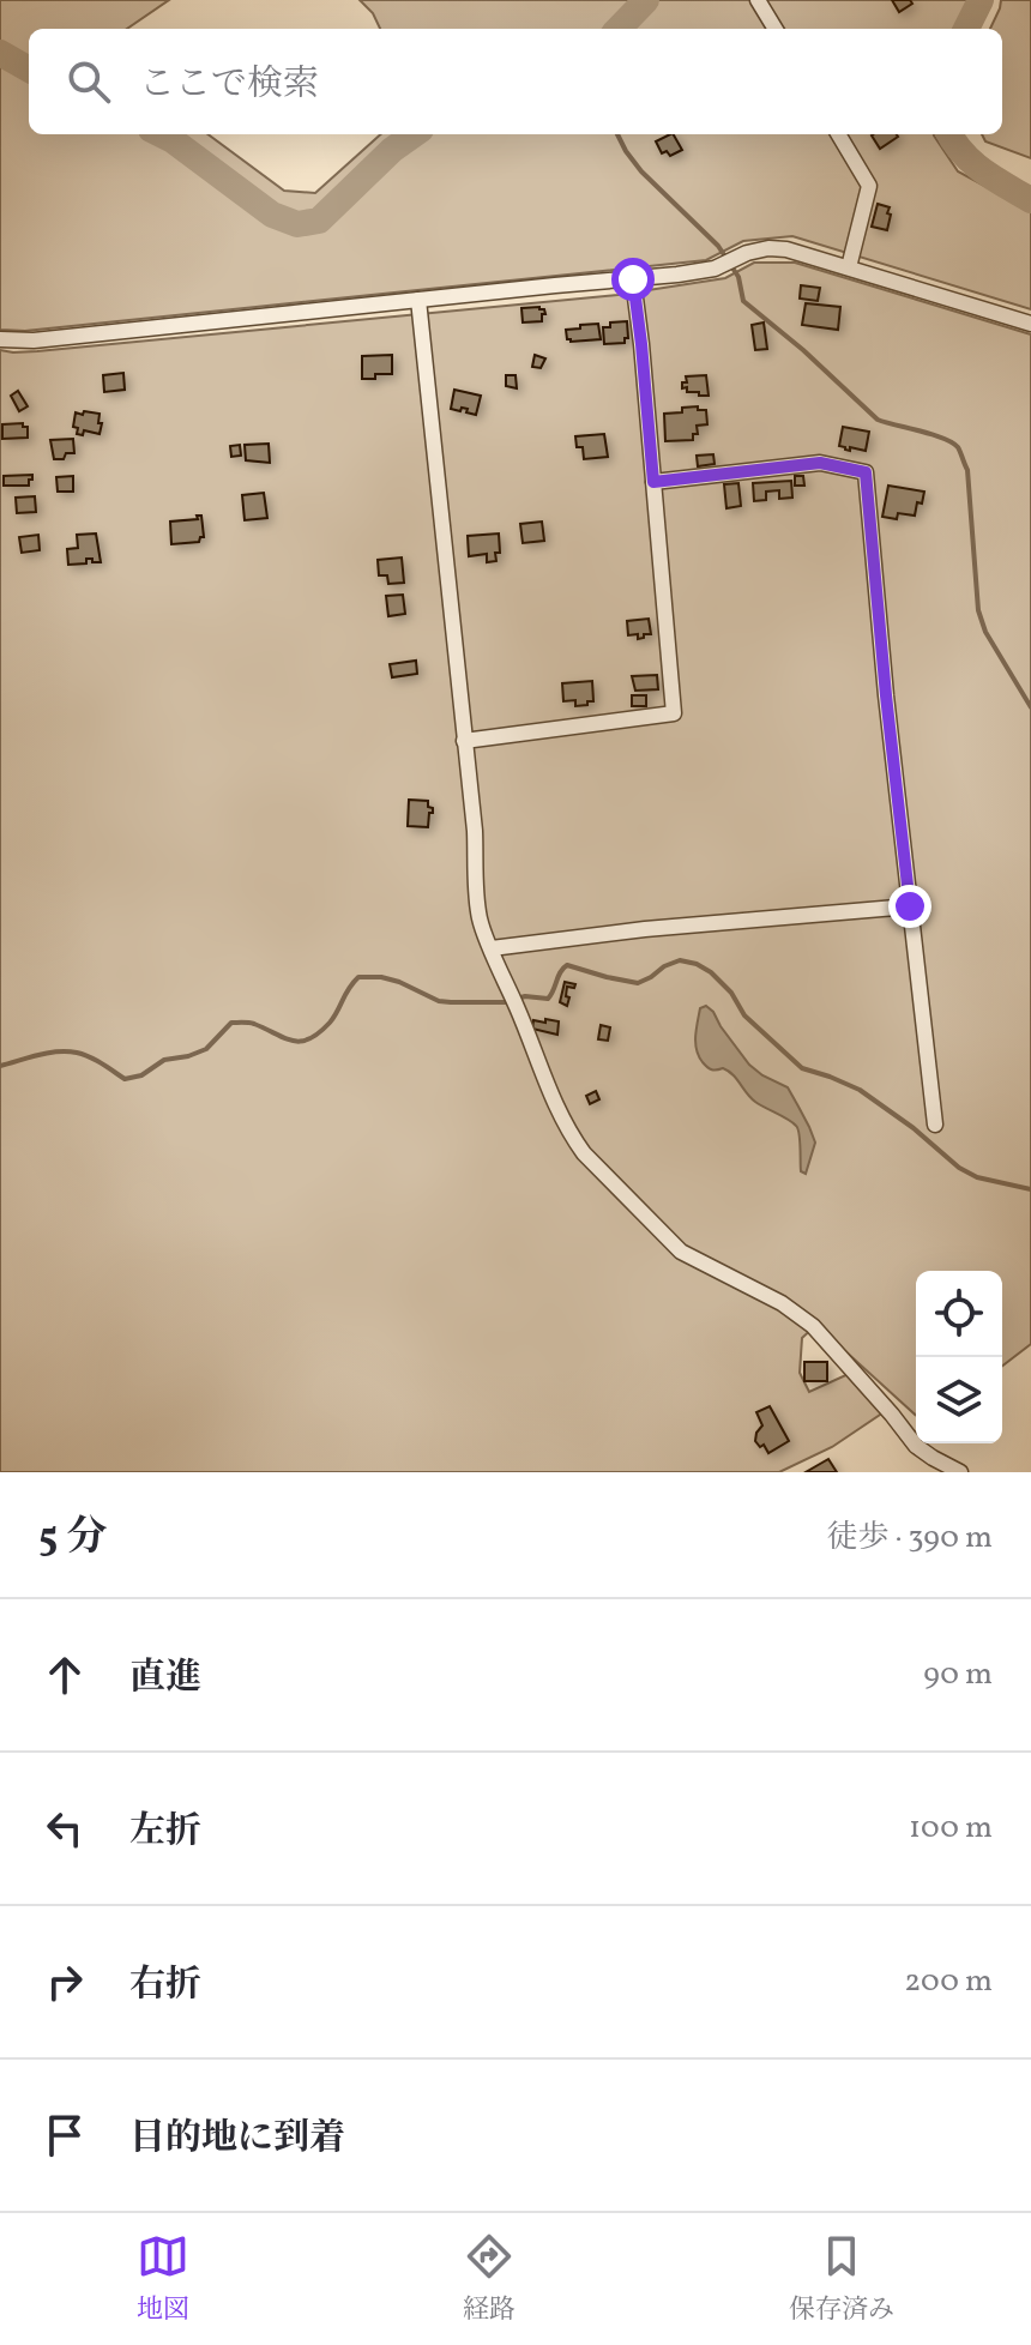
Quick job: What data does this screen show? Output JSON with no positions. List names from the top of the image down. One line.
{"page":{"search":"ここで検索","heading":["5 分","徒歩 · 390 m"],"list":[["直進","90 m"],["左折","100 m"],["右折","200 m"],"目的地に到着"],"nav":["地図","経路","保存済み"]}}
